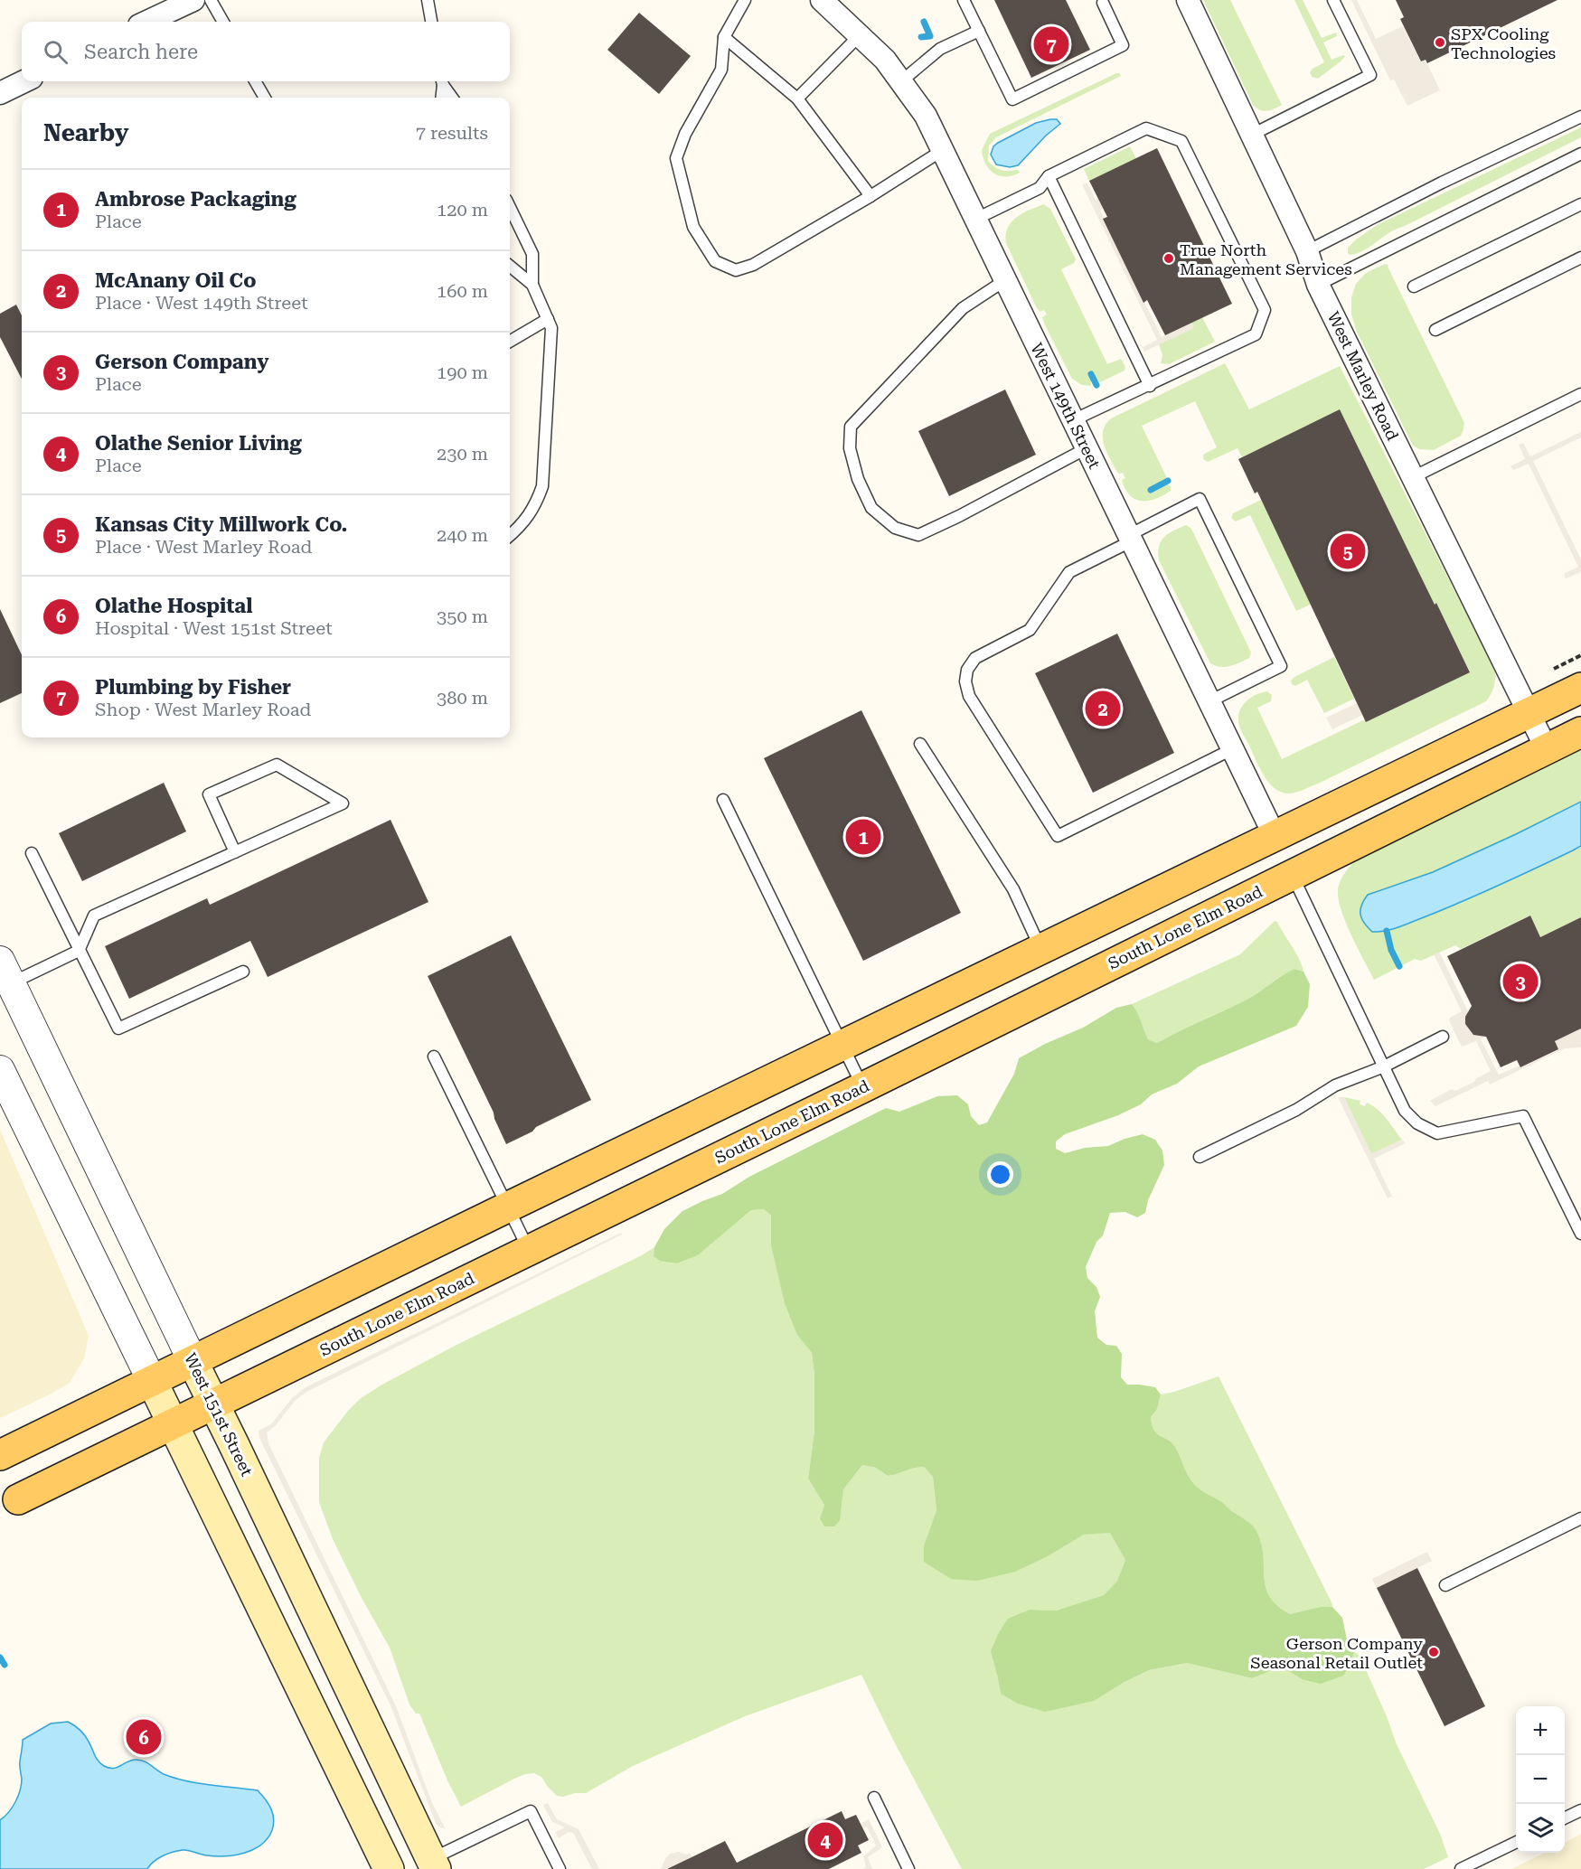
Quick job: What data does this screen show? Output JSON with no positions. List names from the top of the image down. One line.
{"streets":{"main road":["South Lone Elm Road","West 151st Street"],"street":["West Marley Road","West 149th Street"]},"crossings":[["West Marley Road","South Lone Elm Road"],["South Lone Elm Road","West 151st Street"]],"places":["SPX Cooling Technologies","True North Management Services","Gerson Company Seasonal Retail Outlet"],"page":{"search":"Search here","pins":["7","5","2","1","3","6","4"],"heading":["Nearby","7 results"],"list":[{"mark":"1","name":"Ambrose Packaging","note":"Place","value":"120 m"},{"mark":"2","name":"McAnany Oil Co","note":"Place · West 149th Street","value":"160 m"},{"mark":"3","name":"Gerson Company","note":"Place","value":"190 m"},{"mark":"4","name":"Olathe Senior Living","note":"Place","value":"230 m"},{"mark":"5","name":"Kansas City Millwork Co.","note":"Place · West Marley Road","value":"240 m"},{"mark":"6","name":"Olathe Hospital","note":"Hospital · West 151st Street","value":"350 m"},{"mark":"7","name":"Plumbing by Fisher","note":"Shop · West Marley Road","value":"380 m"}],"map_buttons":["+","−"]}}
